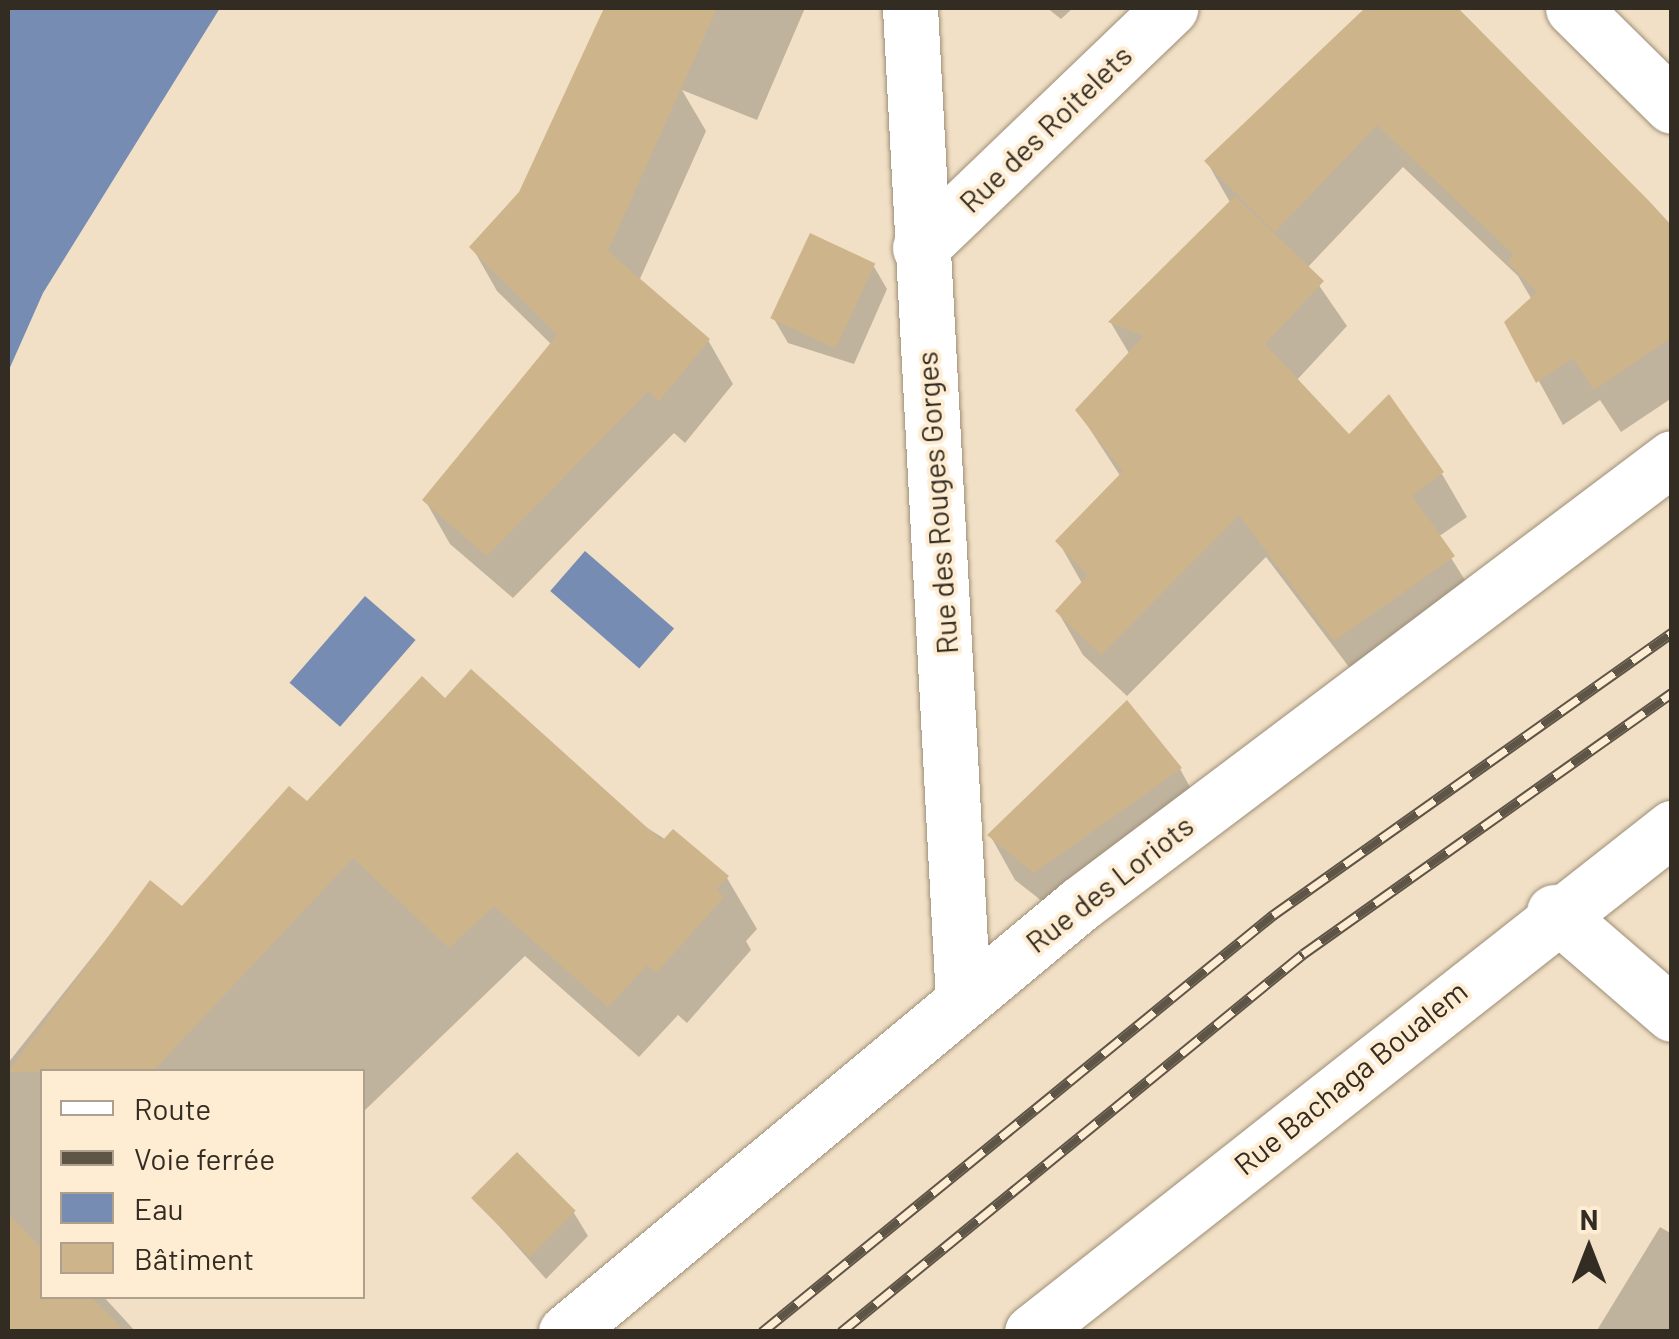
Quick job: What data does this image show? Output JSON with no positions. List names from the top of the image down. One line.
{"streets":{"street":["Rue des Roitelets","Rue des Rouges Gorges","Rue des Loriots","Rue Bachaga Boualem"]},"crossings":[["Rue des Roitelets","Rue des Rouges Gorges"],["Rue des Rouges Gorges","Rue des Loriots"]],"legend":["Route","Voie ferrée","Eau","Bâtiment"],"north":"top"}
